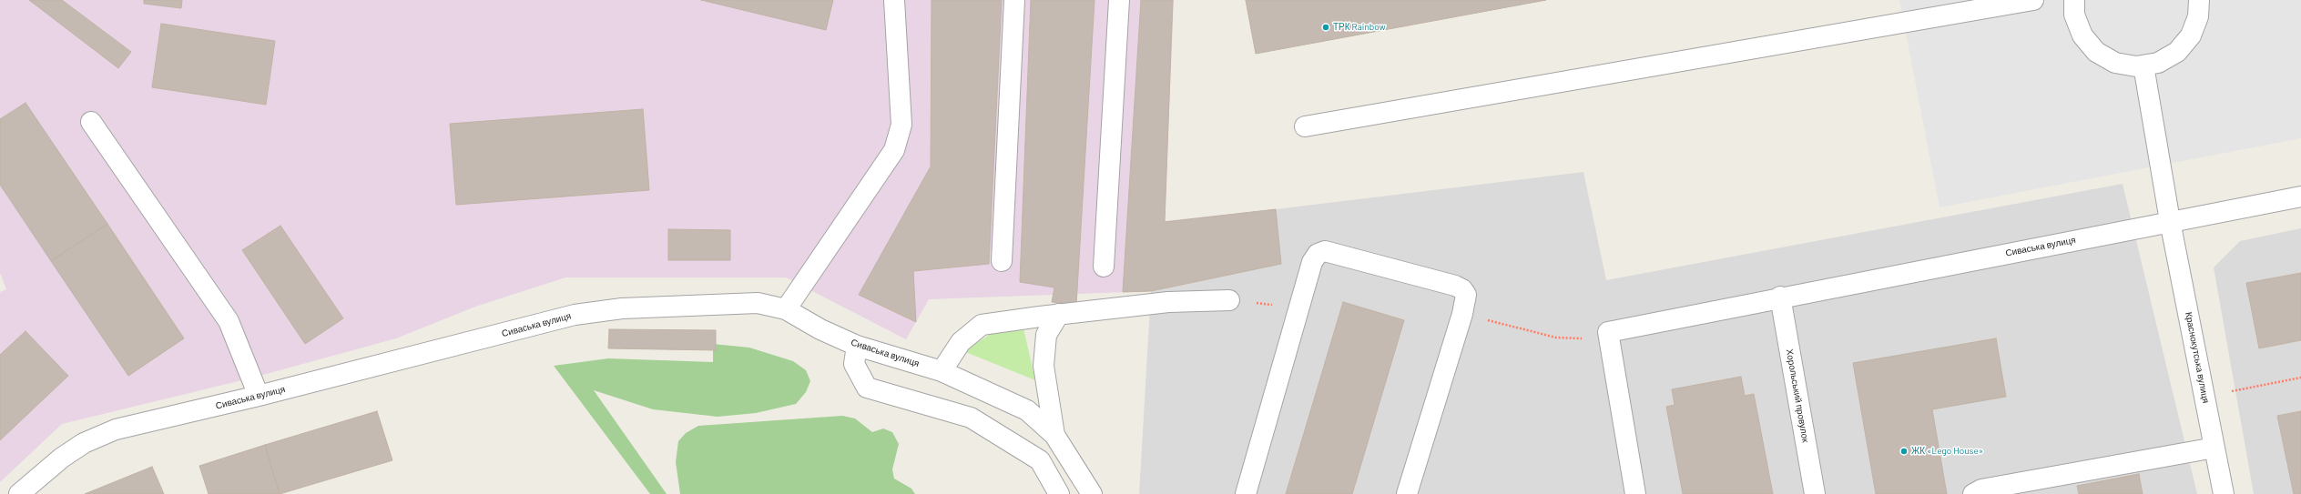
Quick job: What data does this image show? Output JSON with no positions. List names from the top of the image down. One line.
{"streets":{"street":["Сиваська вулиця","Краснокутська вулиця","Хорольський провулок"]},"crossings":[["Сиваська вулиця","Краснокутська вулиця"],["Сиваська вулиця","Хорольський провулок"]],"places":["ТРК Rainbow","ЖК «Lego House»"]}
